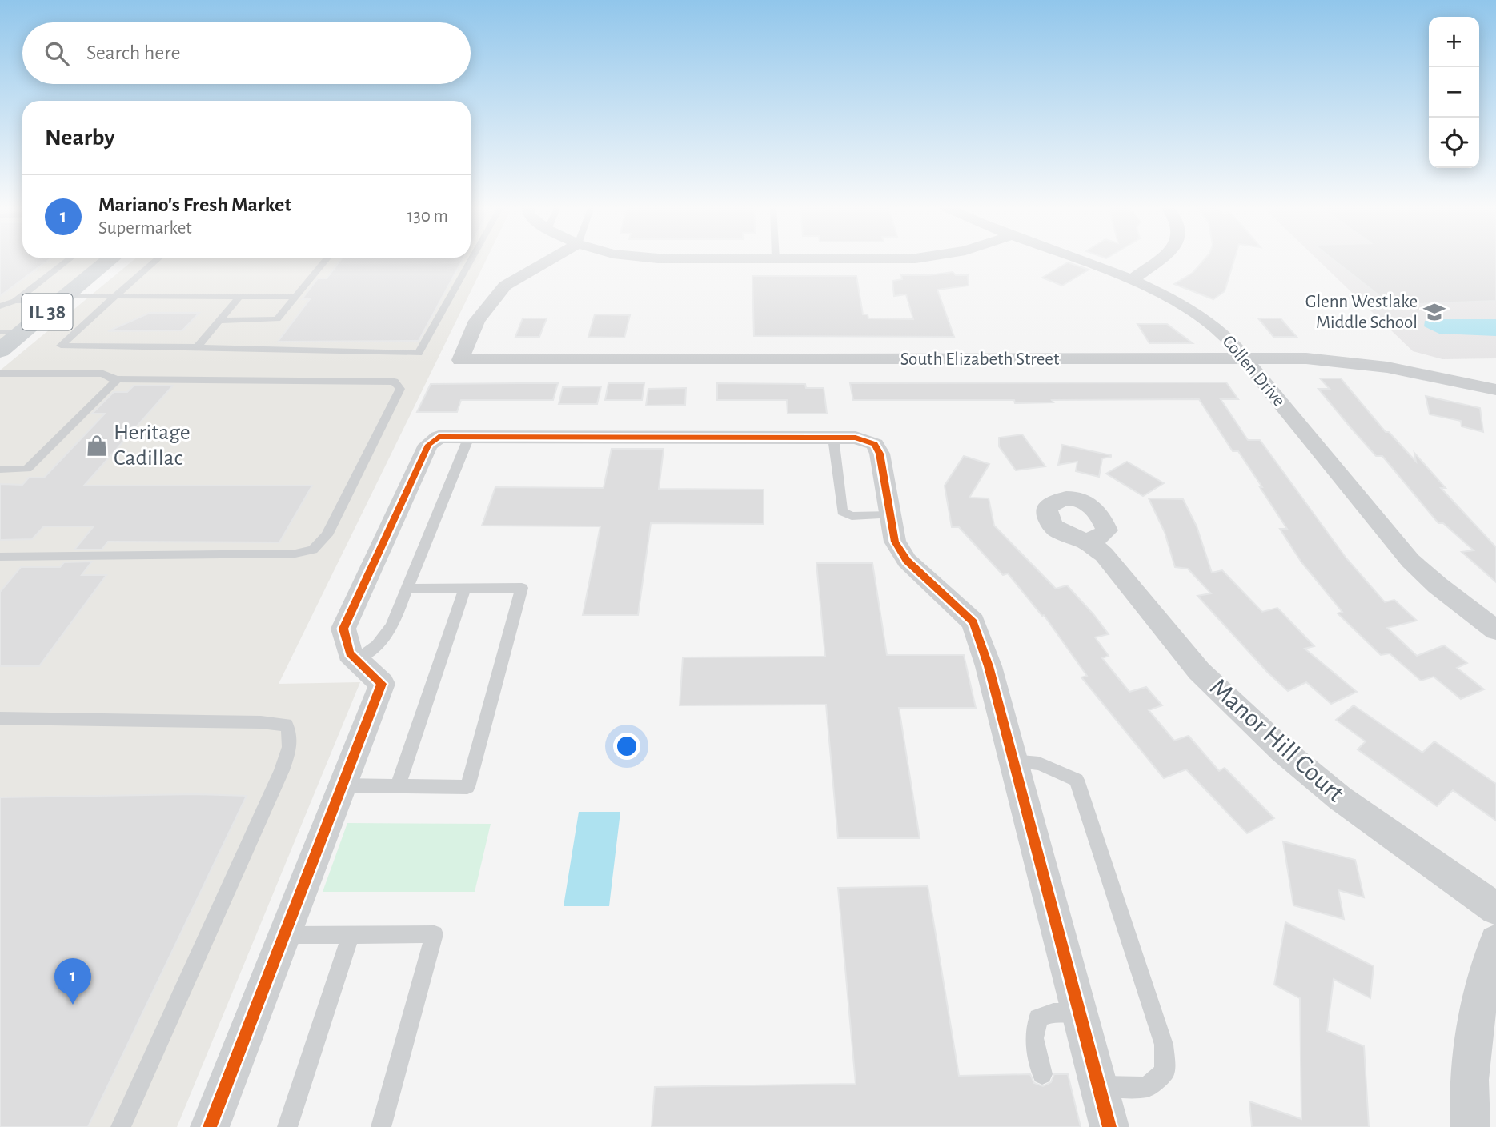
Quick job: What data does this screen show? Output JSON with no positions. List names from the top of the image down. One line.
{"streets":{"main road":["IL 38"],"street":["South Elizabeth Street","Collen Drive","Manor Hill Court"]},"crossings":[["South Elizabeth Street","Collen Drive"]],"places":{"school or university":["Glenn Westlake Middle School"],"shop":["Heritage Cadillac"]},"page":{"map_buttons":["+","−"],"search":"Search here","heading":"Nearby","list":[{"mark":"1","name":"Mariano's Fresh Market","note":"Supermarket","value":"130 m"}],"pins":"1"}}
